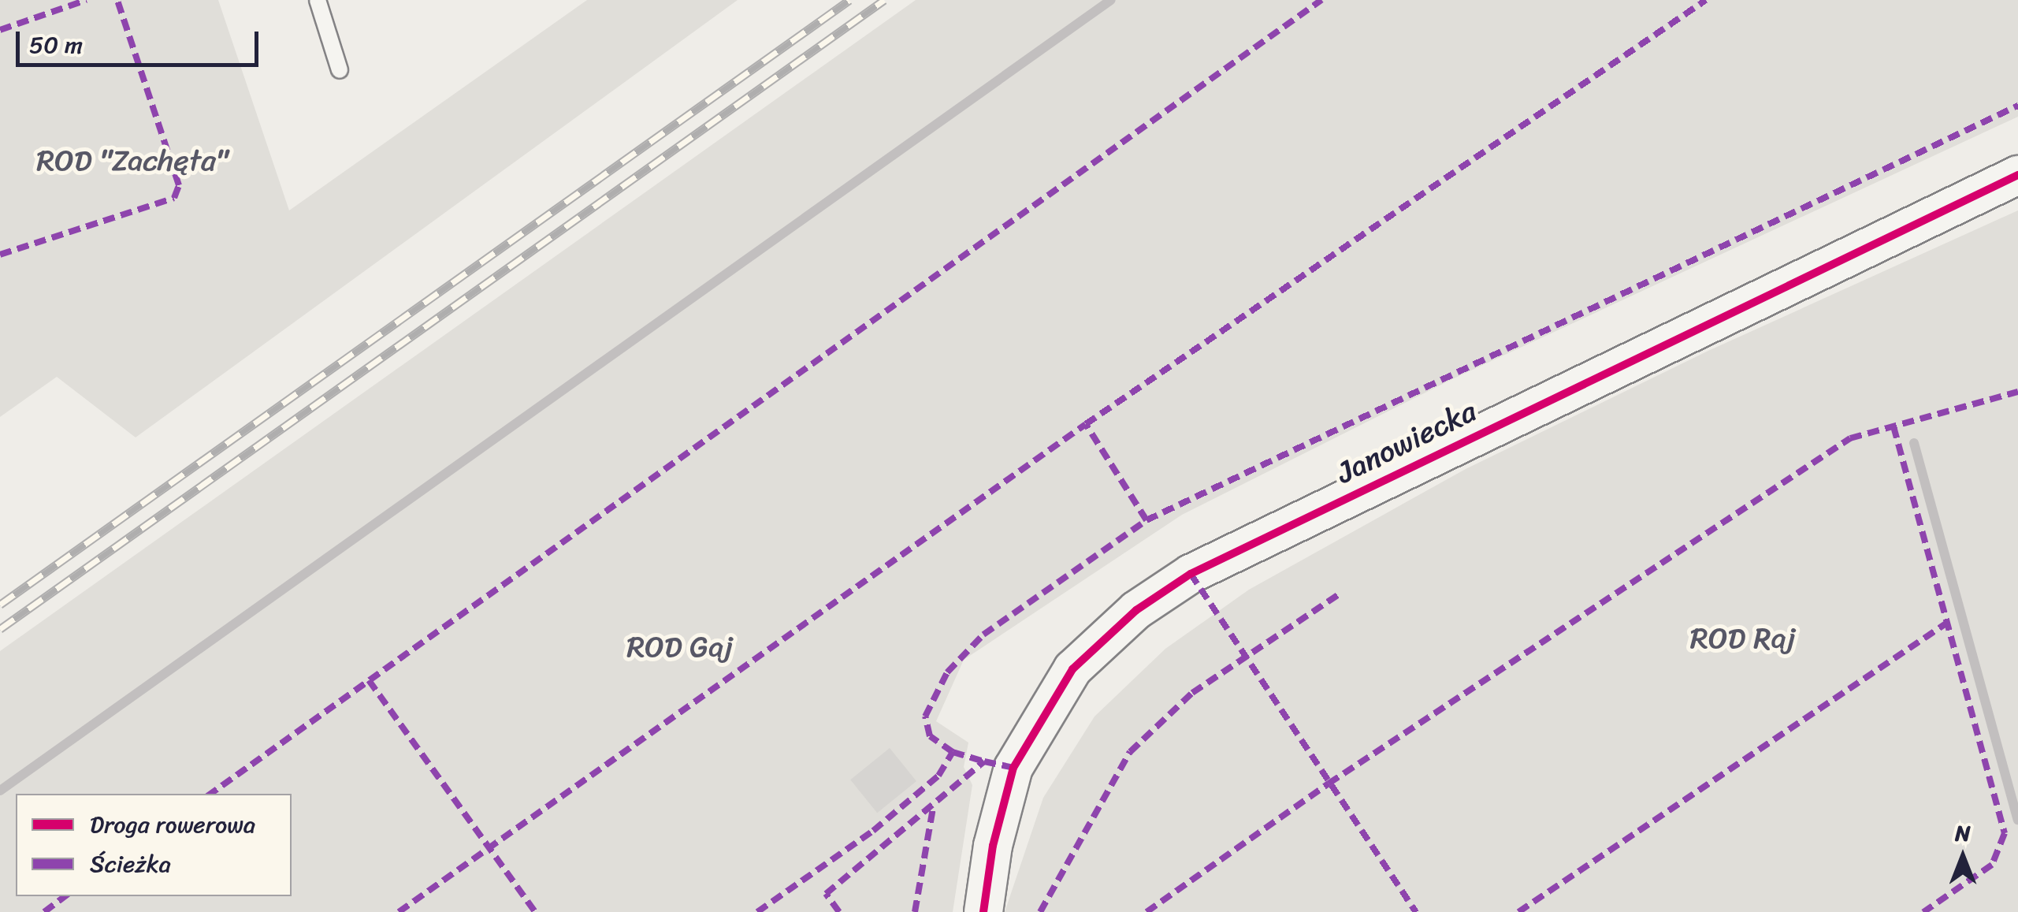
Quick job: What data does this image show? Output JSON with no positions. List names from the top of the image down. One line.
{"streets":{"street":["Janowiecka"]},"parks":["ROD \"Zachęta\"","ROD Raj","ROD Gaj"],"legend":["Droga rowerowa","Ścieżka"],"scale_bar":"50 m","north":"top"}
